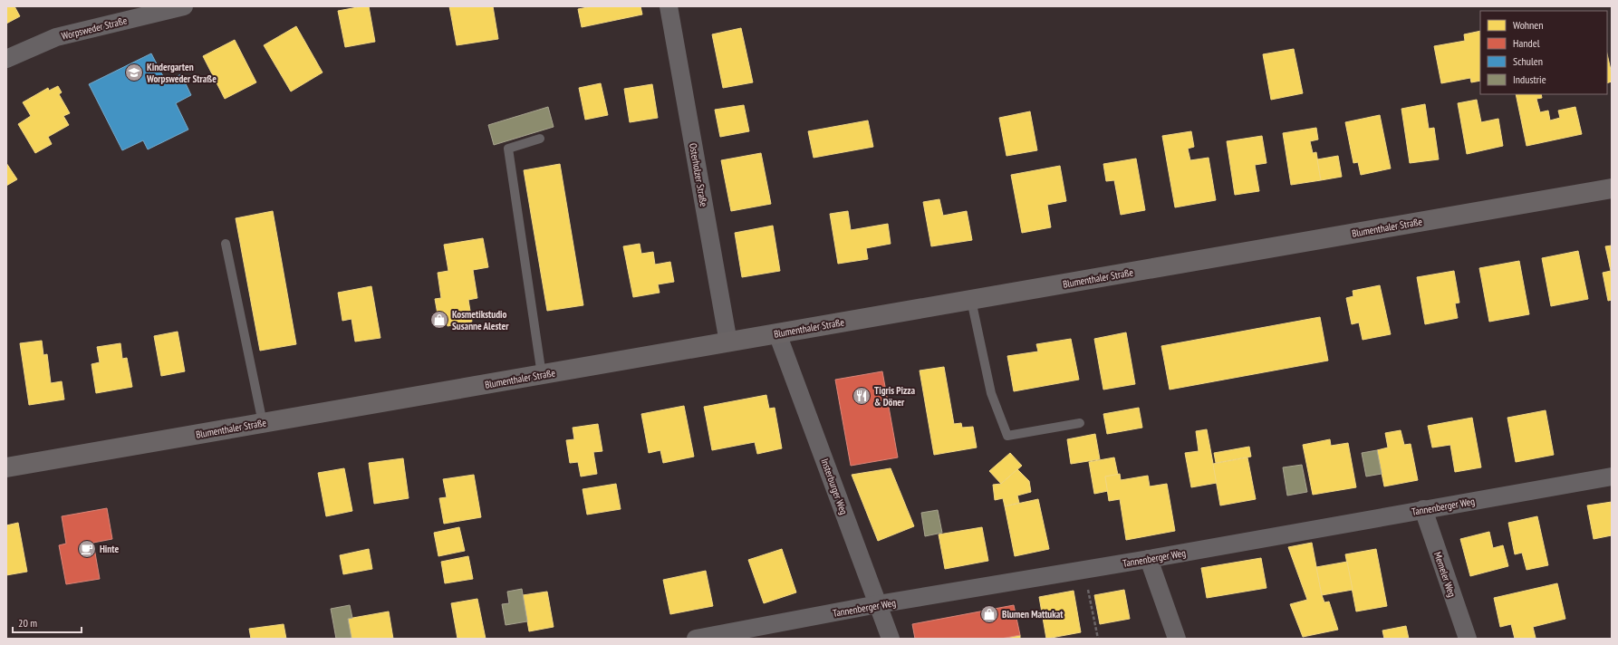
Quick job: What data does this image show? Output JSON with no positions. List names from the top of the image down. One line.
{"streets":{"main road":["Blumenthaler Straße"],"street":["Worpsweder Straße","Osterholzer Straße","Insterburger Weg","Tannenberger Weg","Memeler Weg"]},"crossings":[["Osterholzer Straße","Blumenthaler Straße"],["Blumenthaler Straße","Insterburger Weg"],["Insterburger Weg","Tannenberger Weg"],["Tannenberger Weg","Memeler Weg"]],"places":{"school or university":["Kindergarten Worpsweder Straße"],"shop":["Kosmetikstudio Susanne Alester","Blumen Mattukat"],"restaurant":["Tigris Pizza & Döner"],"cafe":["Hinte"]},"legend":["Wohnen","Handel","Schulen","Industrie"],"scale_bar":"20 m"}
